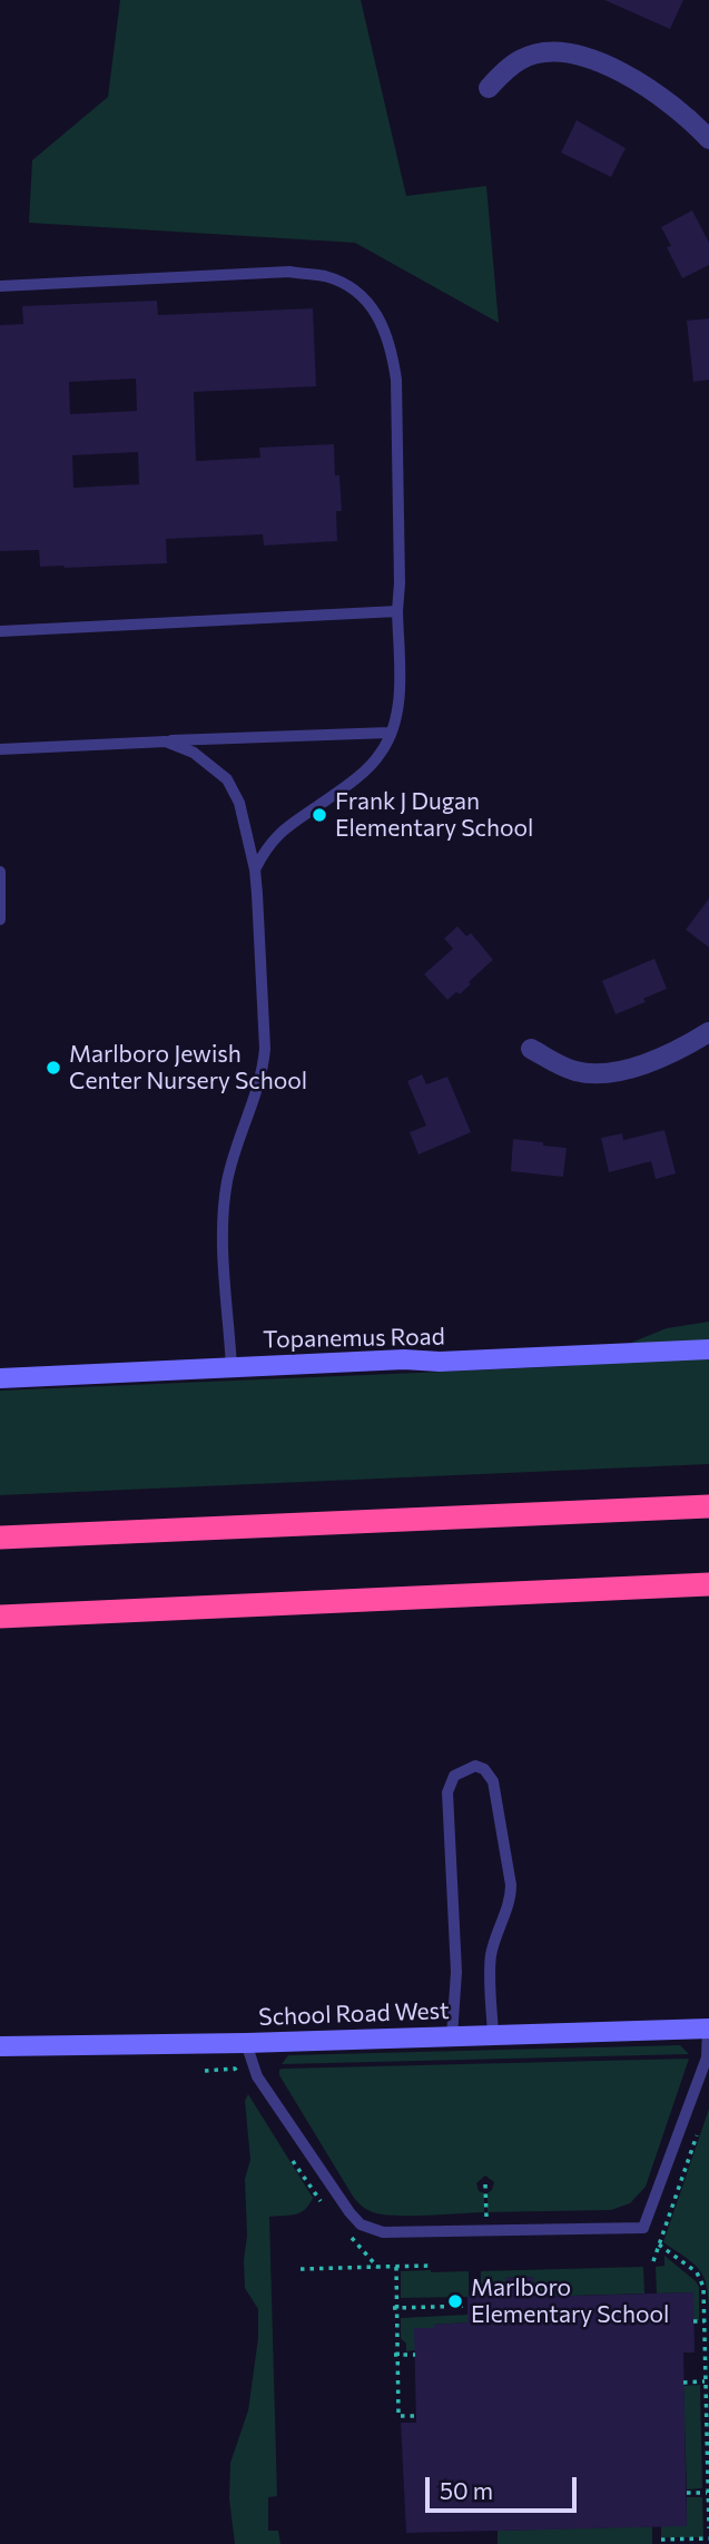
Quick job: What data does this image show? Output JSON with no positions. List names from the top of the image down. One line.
{"streets":{"street":["Topanemus Road","School Road West"]},"places":["Frank J Dugan Elementary School","Marlboro Jewish Center Nursery School","Marlboro Elementary School"],"scale_bar":"50 m"}
